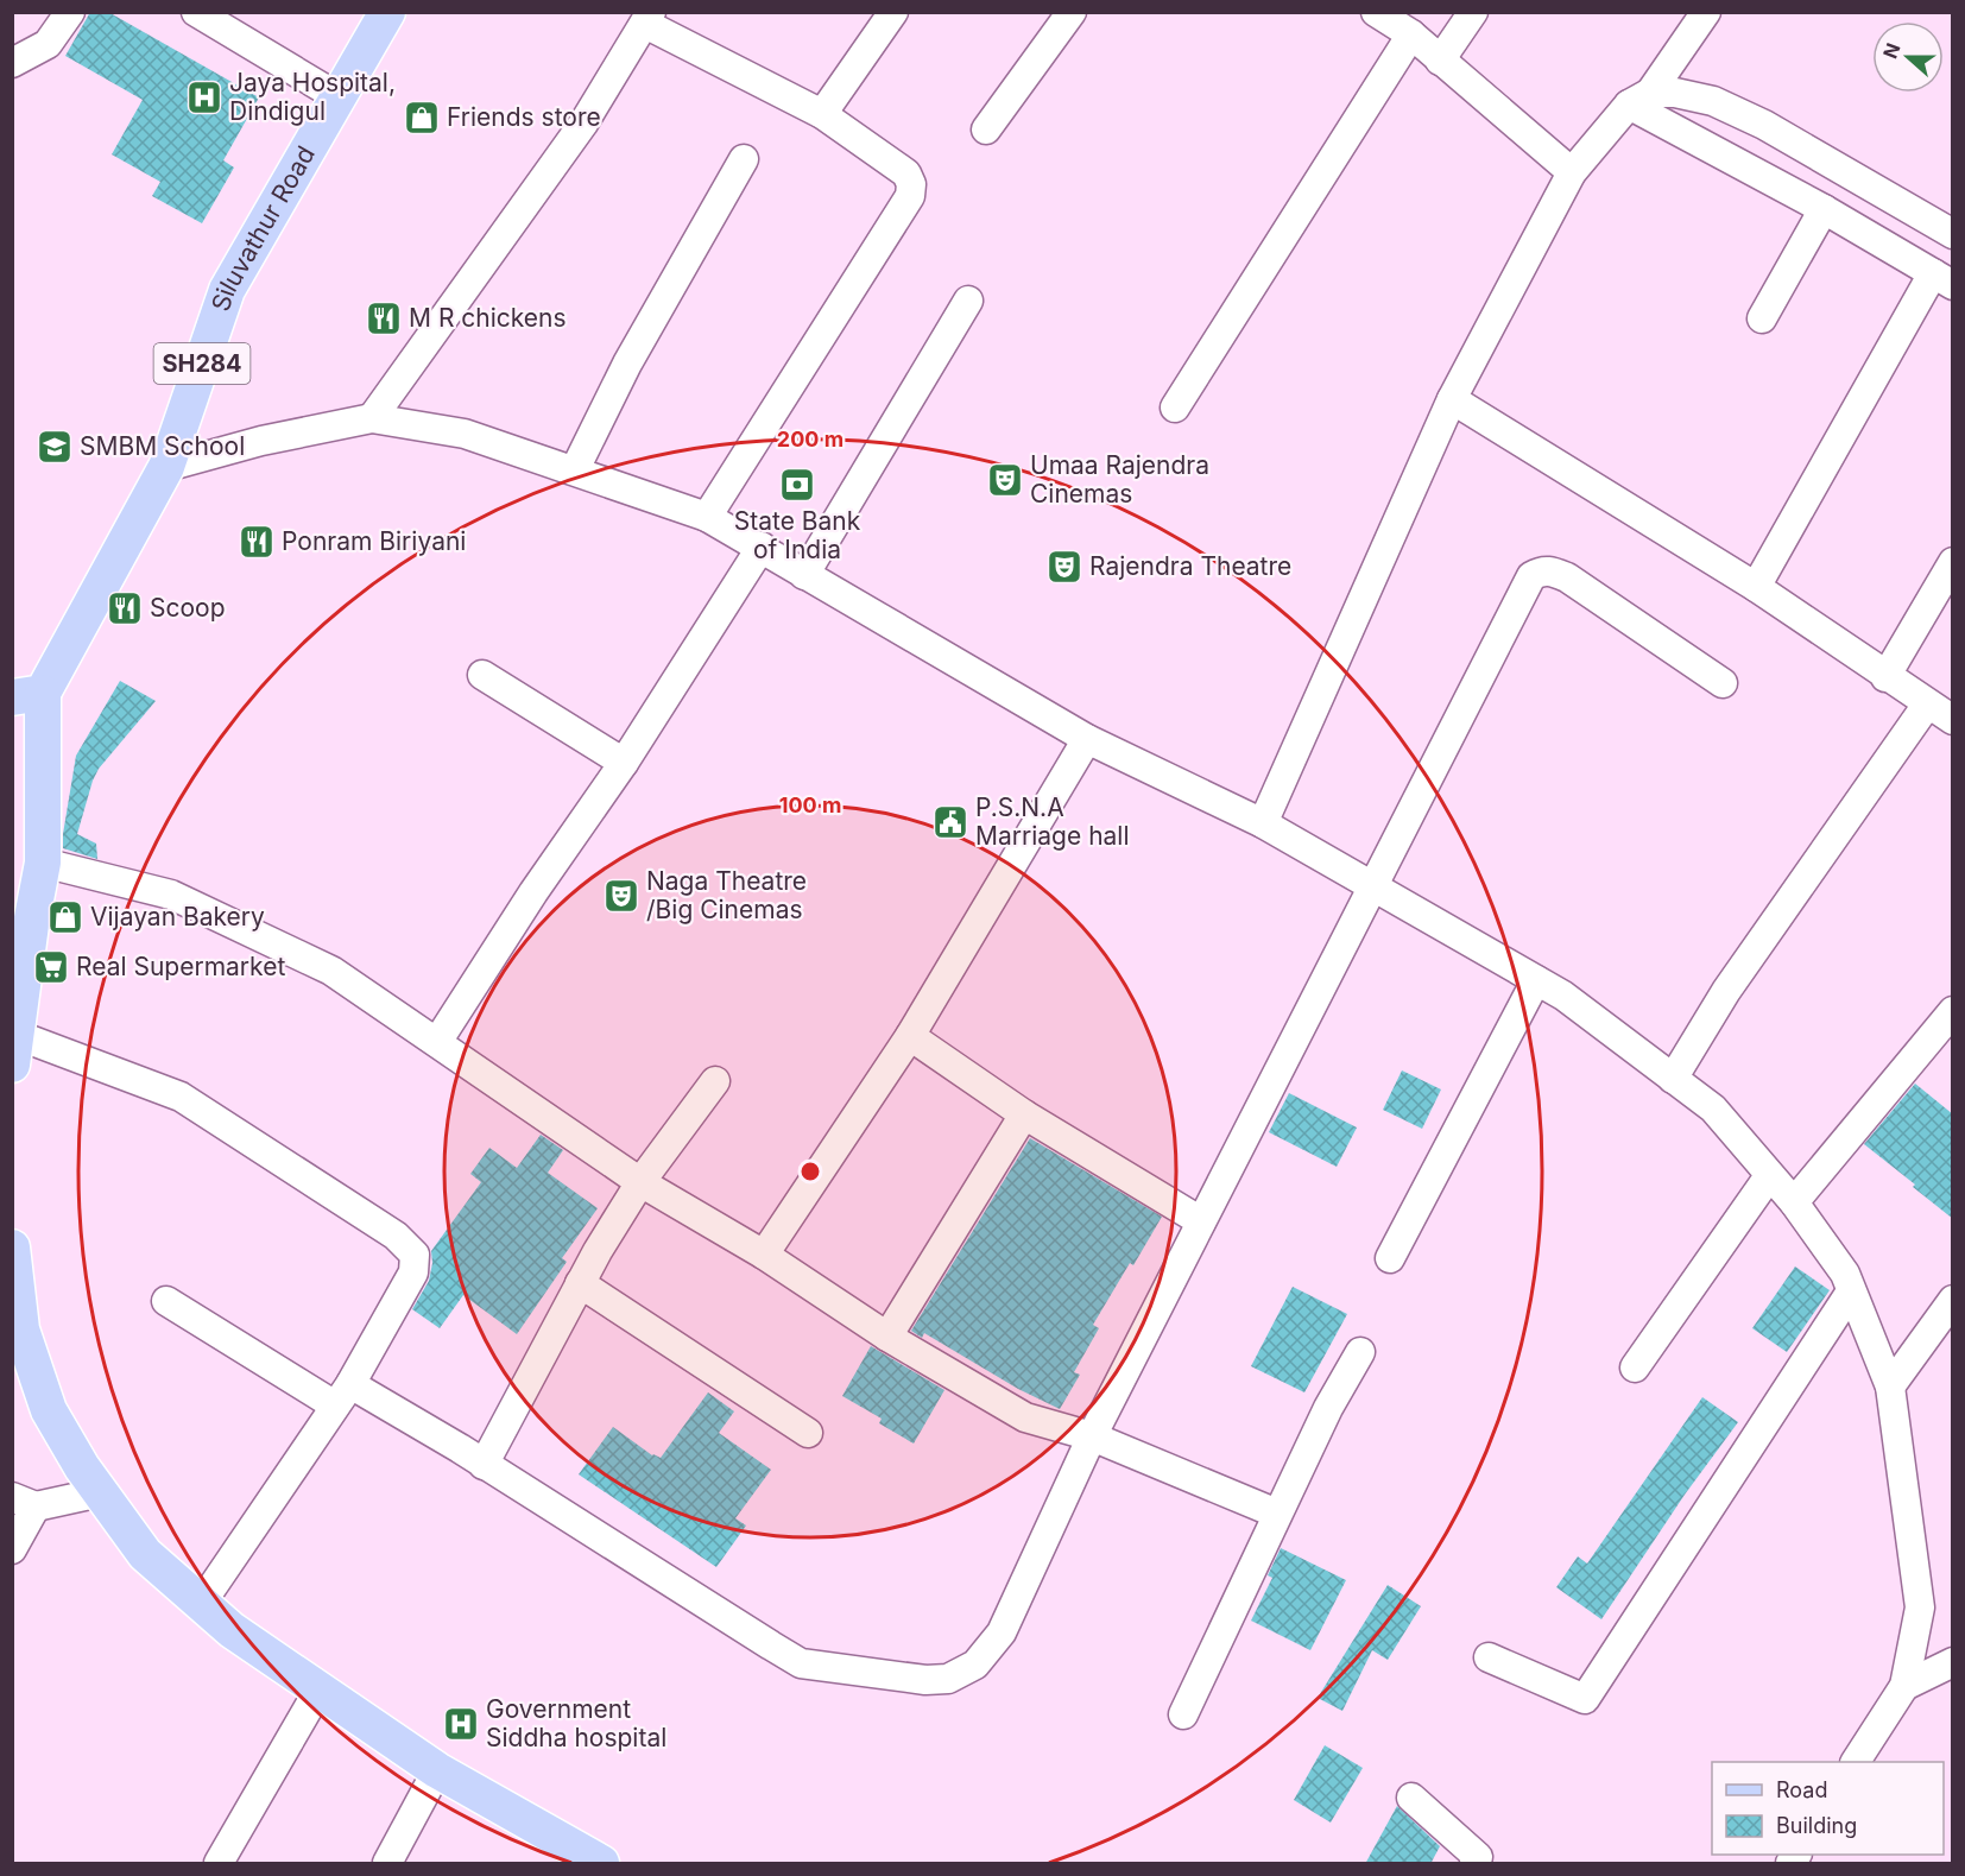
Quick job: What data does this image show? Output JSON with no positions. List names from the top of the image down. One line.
{"streets":{"main road":["Siluvathur Road","SH284"]},"places":{"hospital":["Jaya Hospital, Dindigul","Government Siddha hospital"],"shop":["Friends store","Vijayan Bakery"],"restaurant":["M R chickens","Ponram Biriyani","Scoop"],"school or university":["SMBM School"],"theatre":["Umaa Rajendra Cinemas","Rajendra Theatre","Naga Theatre /Big Cinemas"],"bank":["State Bank of India"],"public building":["P.S.N.A Marriage hall"],"supermarket":["Real Supermarket"]},"legend":["Road","Building"],"north":"left","rings":["200 m","100 m"]}
